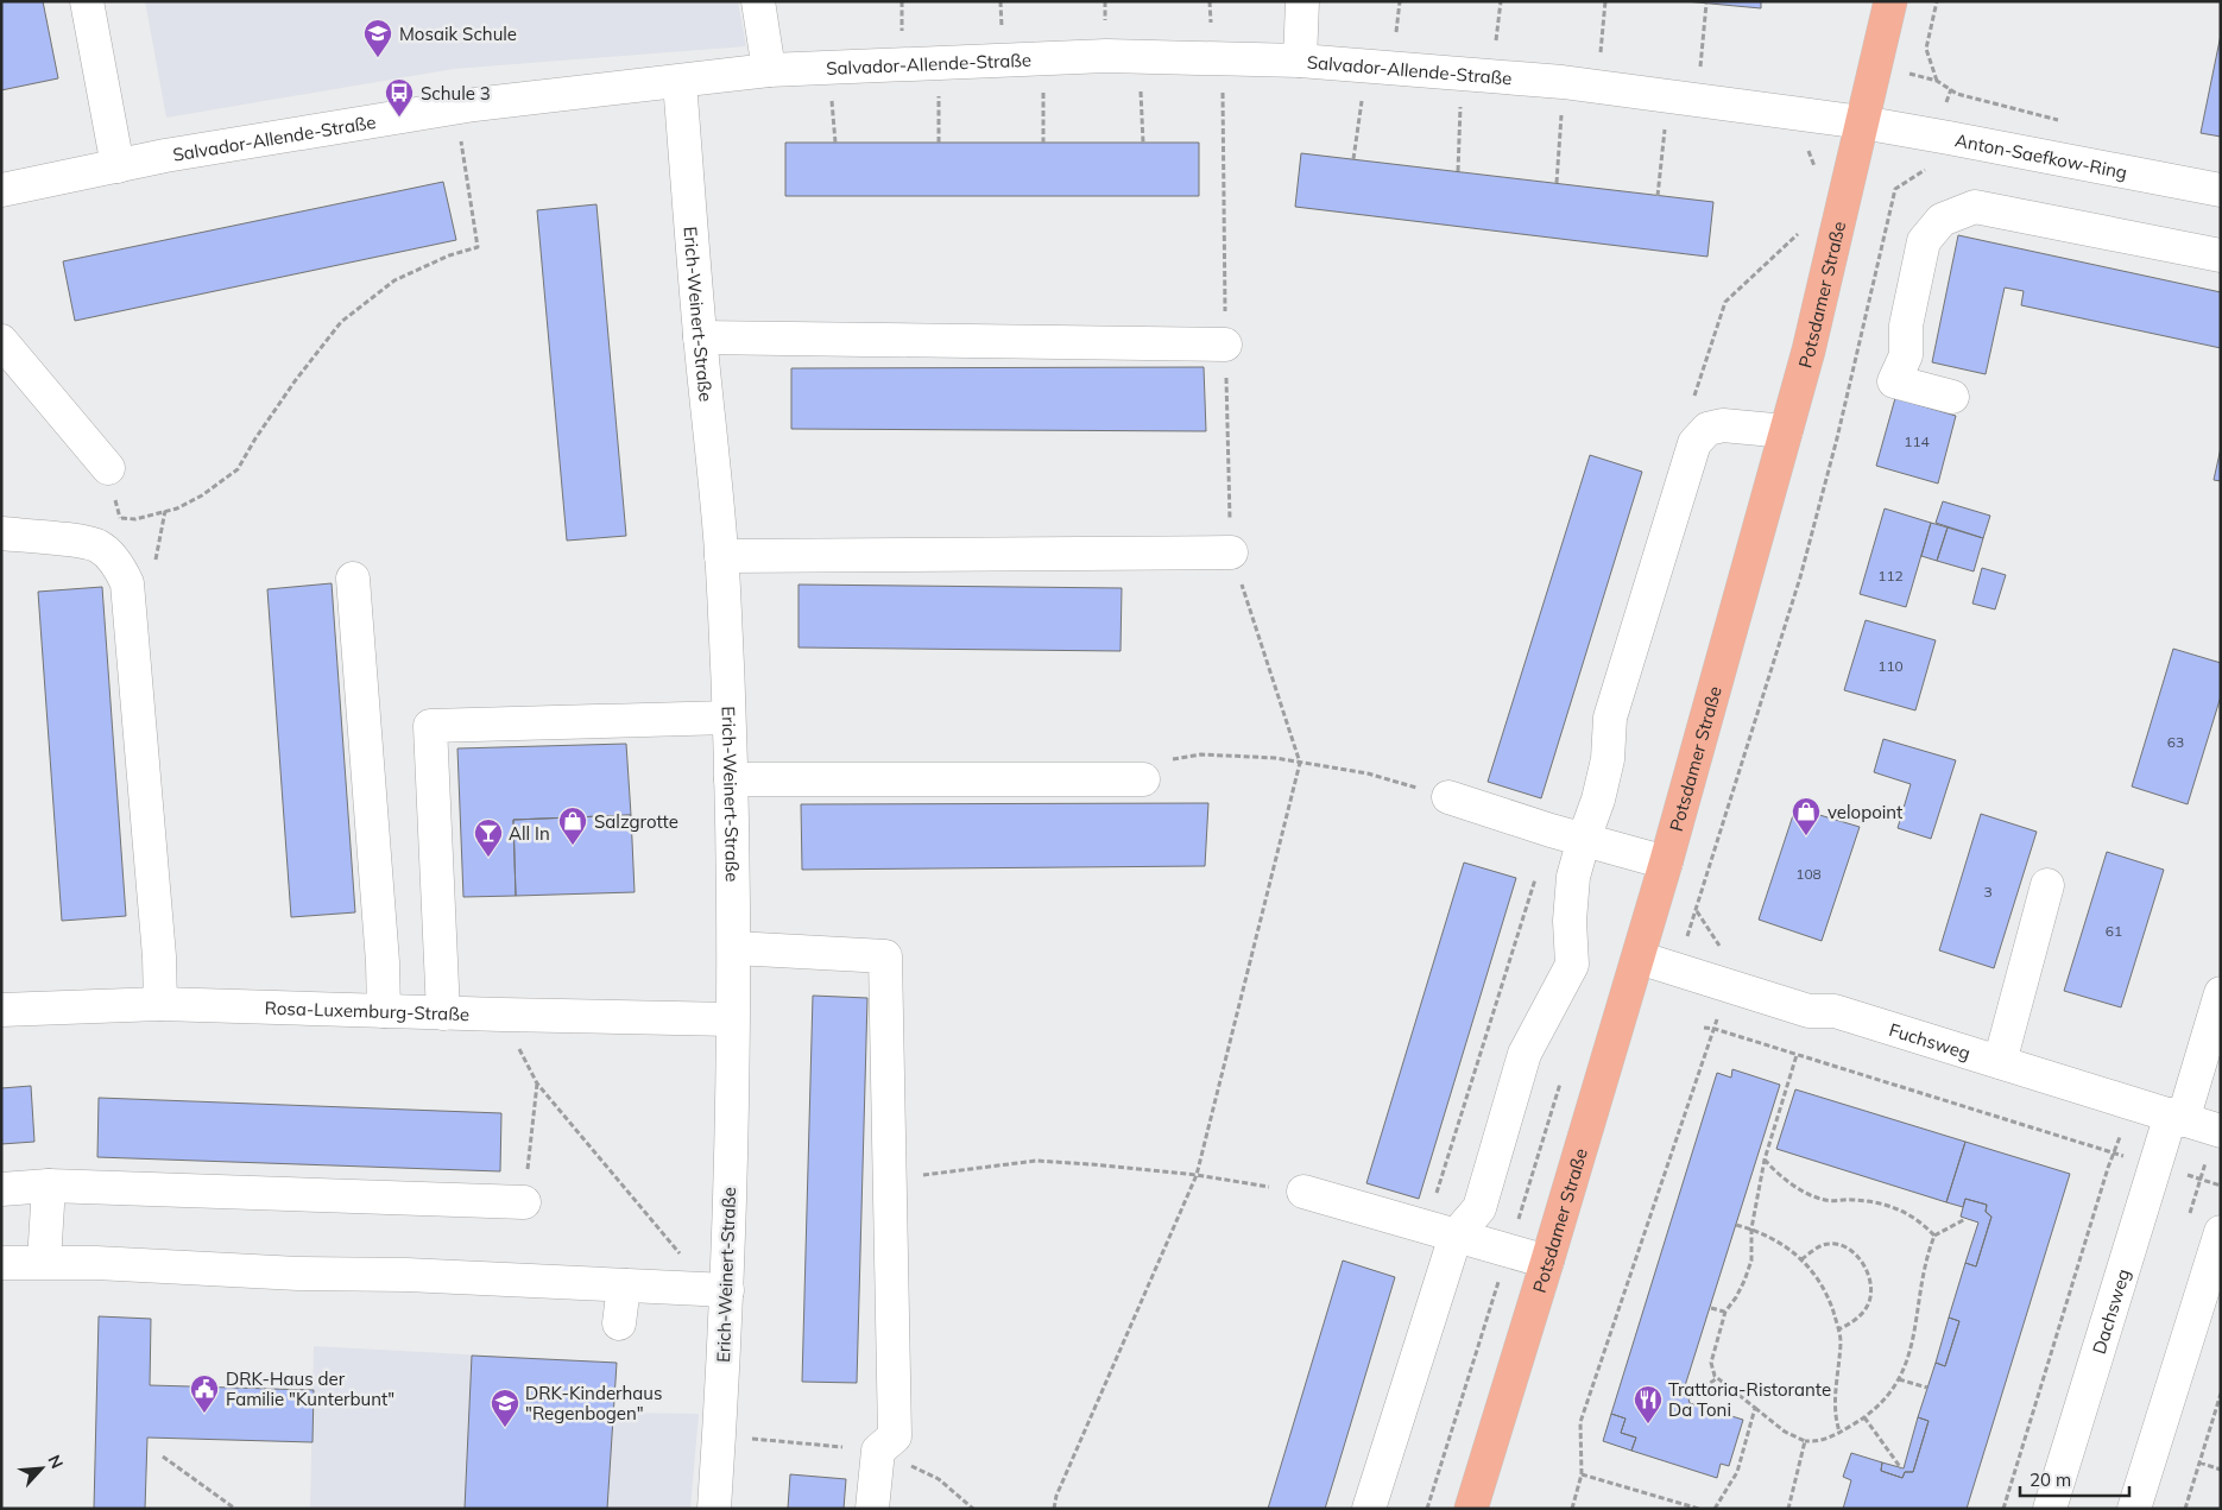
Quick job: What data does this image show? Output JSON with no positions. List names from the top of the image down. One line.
{"streets":{"main road":["Potsdamer Straße"],"street":["Salvador-Allende-Straße","Anton-Saefkow-Ring","Erich-Weinert-Straße","Rosa-Luxemburg-Straße","Fuchsweg","Dachsweg"]},"crossings":[["Salvador-Allende-Straße","Anton-Saefkow-Ring"],["Salvador-Allende-Straße","Potsdamer Straße"],["Salvador-Allende-Straße","Erich-Weinert-Straße"],["Anton-Saefkow-Ring","Potsdamer Straße"],["Potsdamer Straße","Fuchsweg"],["Erich-Weinert-Straße","Rosa-Luxemburg-Straße"],["Fuchsweg","Dachsweg"]],"places":{"school or university":["Mosaik Schule","DRK-Kinderhaus \"Regenbogen\""],"bus stop":["Schule 3"],"shop":["velopoint","Salzgrotte"],"bar":["All In"],"public building":["DRK-Haus der Familie \"Kunterbunt\""],"restaurant":["Trattoria-Ristorante Da Toni"]},"house_numbers":["114","112","110","63","108","3","61"],"scale_bar":"20 m","north":"top right"}
